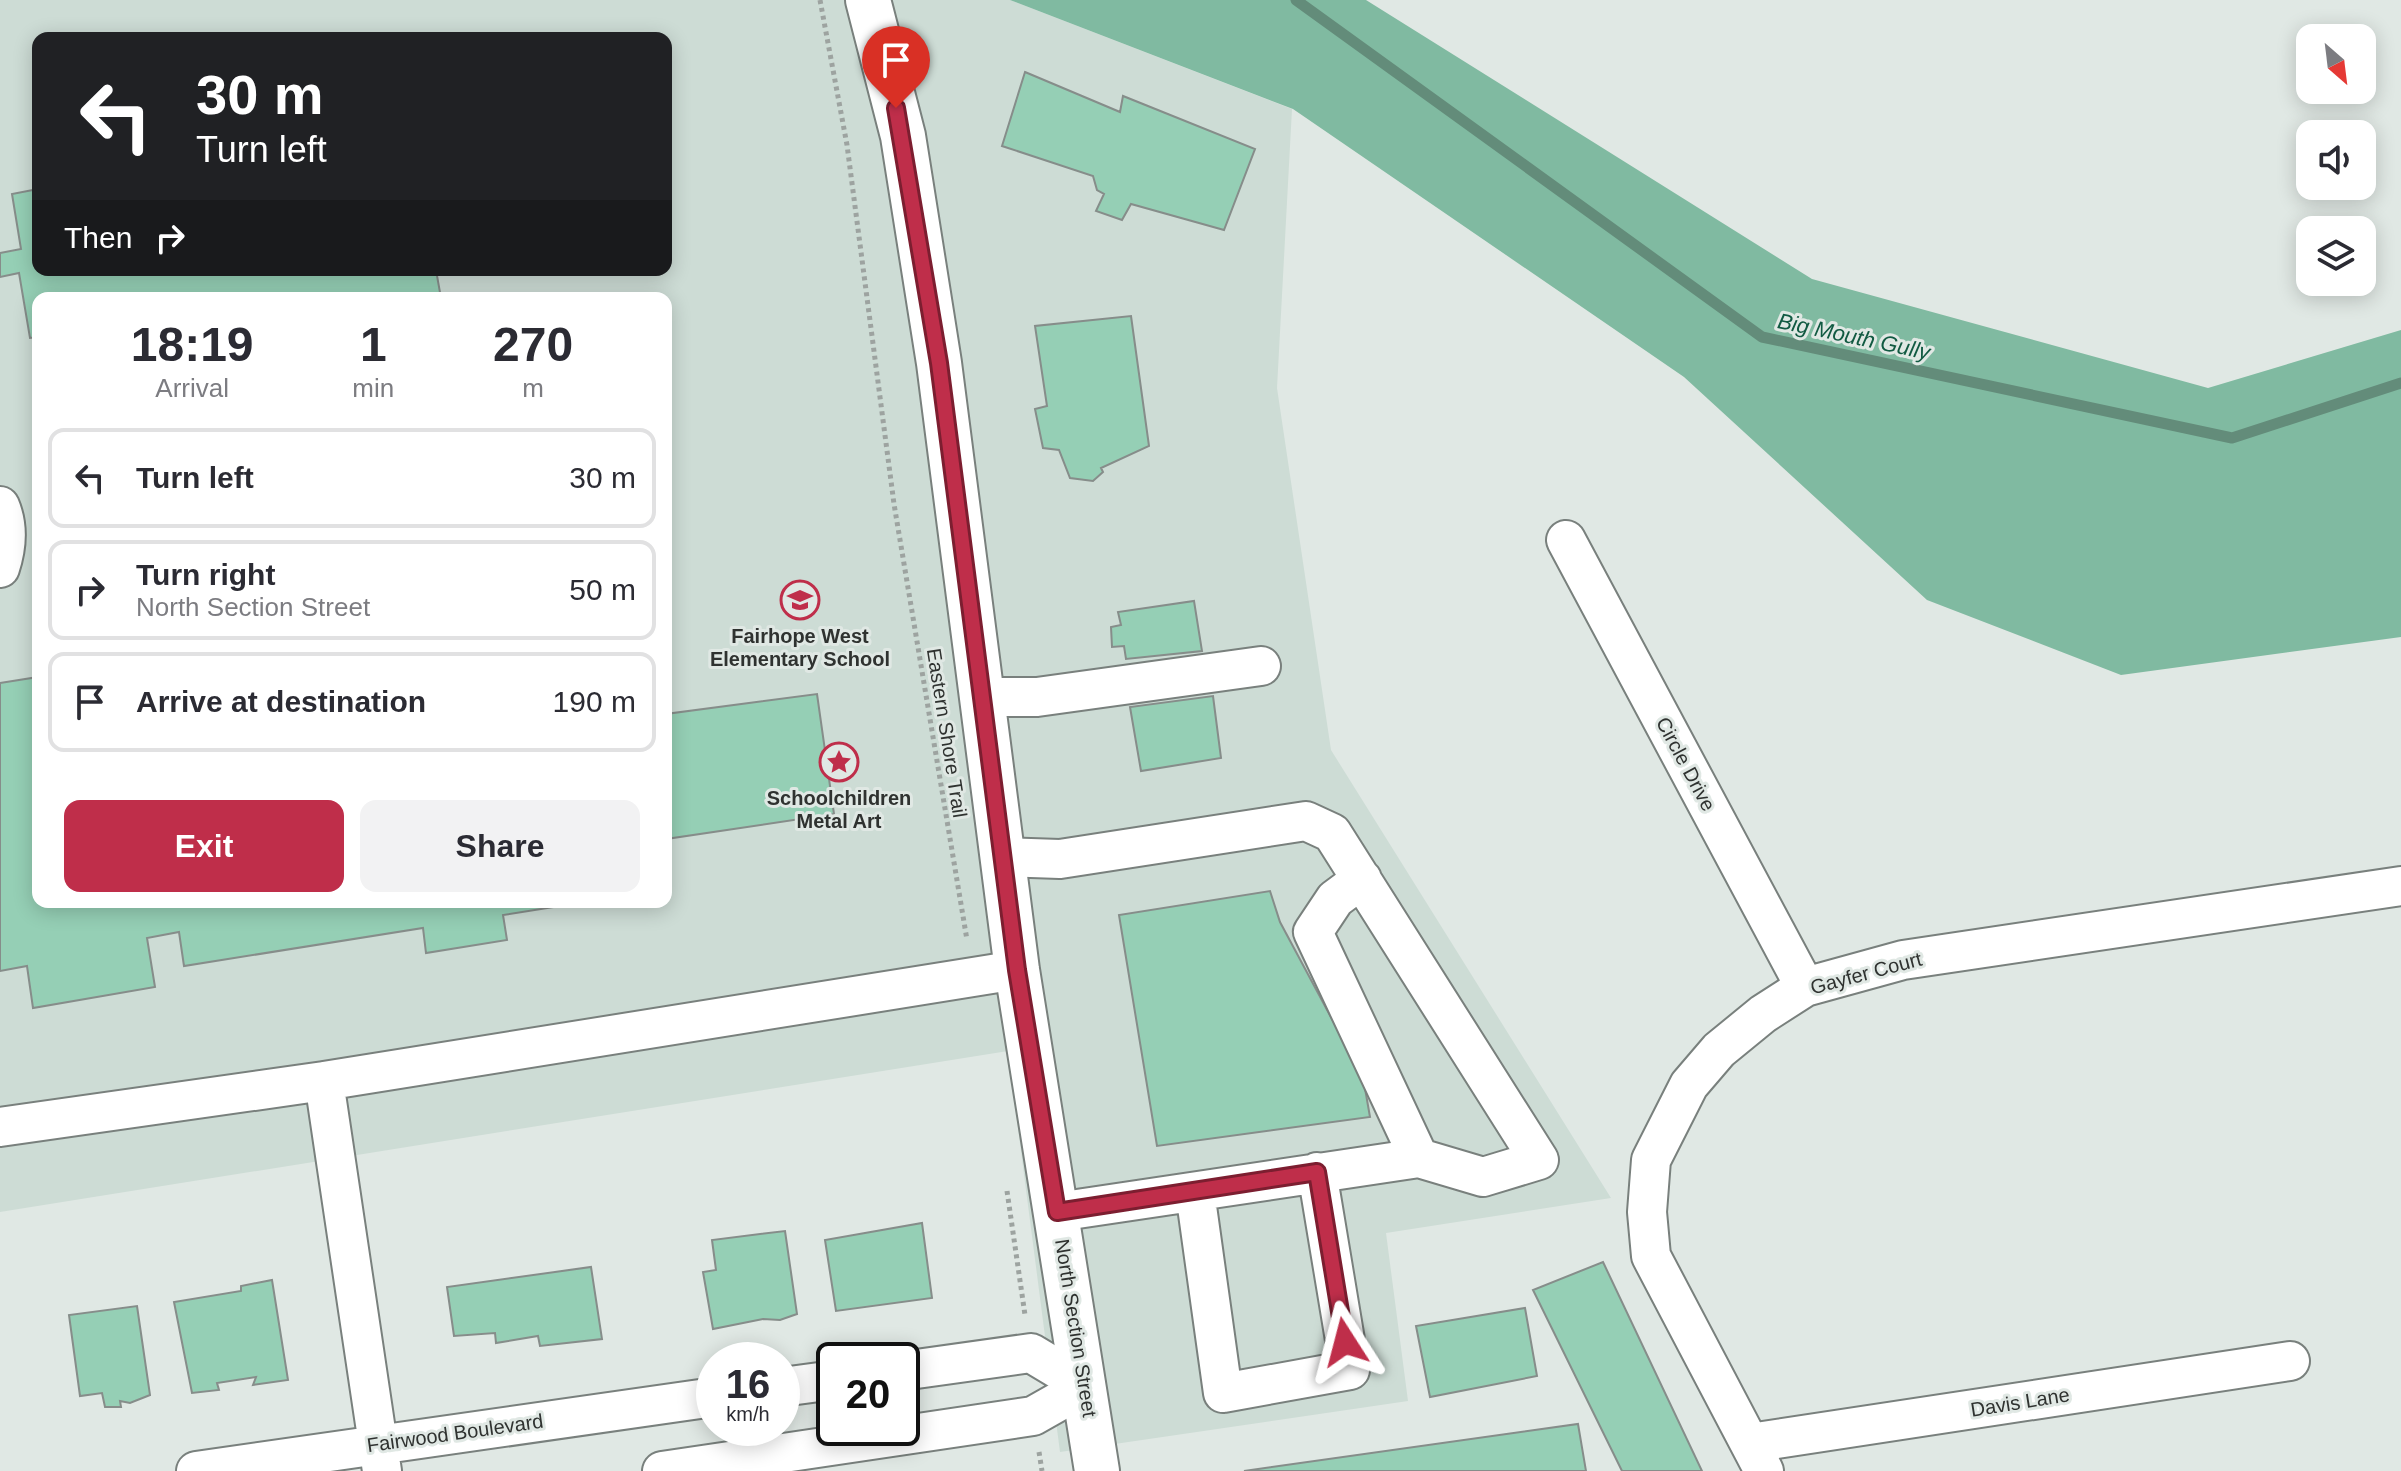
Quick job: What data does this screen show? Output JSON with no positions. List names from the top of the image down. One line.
{"streets":{"main road":["North Section Street"],"street":["Circle Drive","Gayfer Court","Davis Lane","Fairwood Boulevard"],"path":["Eastern Shore Trail"]},"crossings":[["Circle Drive","Gayfer Court"],["Gayfer Court","Davis Lane"]],"water":["Big Mouth Gully"],"places":{"school or university":["Fairhope West Elementary School"],"place":["Schoolchildren Metal Art"]},"north":"bottom right","page":{"turn":["30 m","Turn left"],"then":"Then","eta":["18:19","Arrival","1","min","270","m"],"list":[{"name":"Turn left","value":"30 m"},{"name":"Turn right","note":"North Section Street","value":"50 m"},{"name":"Arrive at destination","value":"190 m"}],"buttons":["Exit","Share"],"speed":"16 km/h","limit":"20"}}
